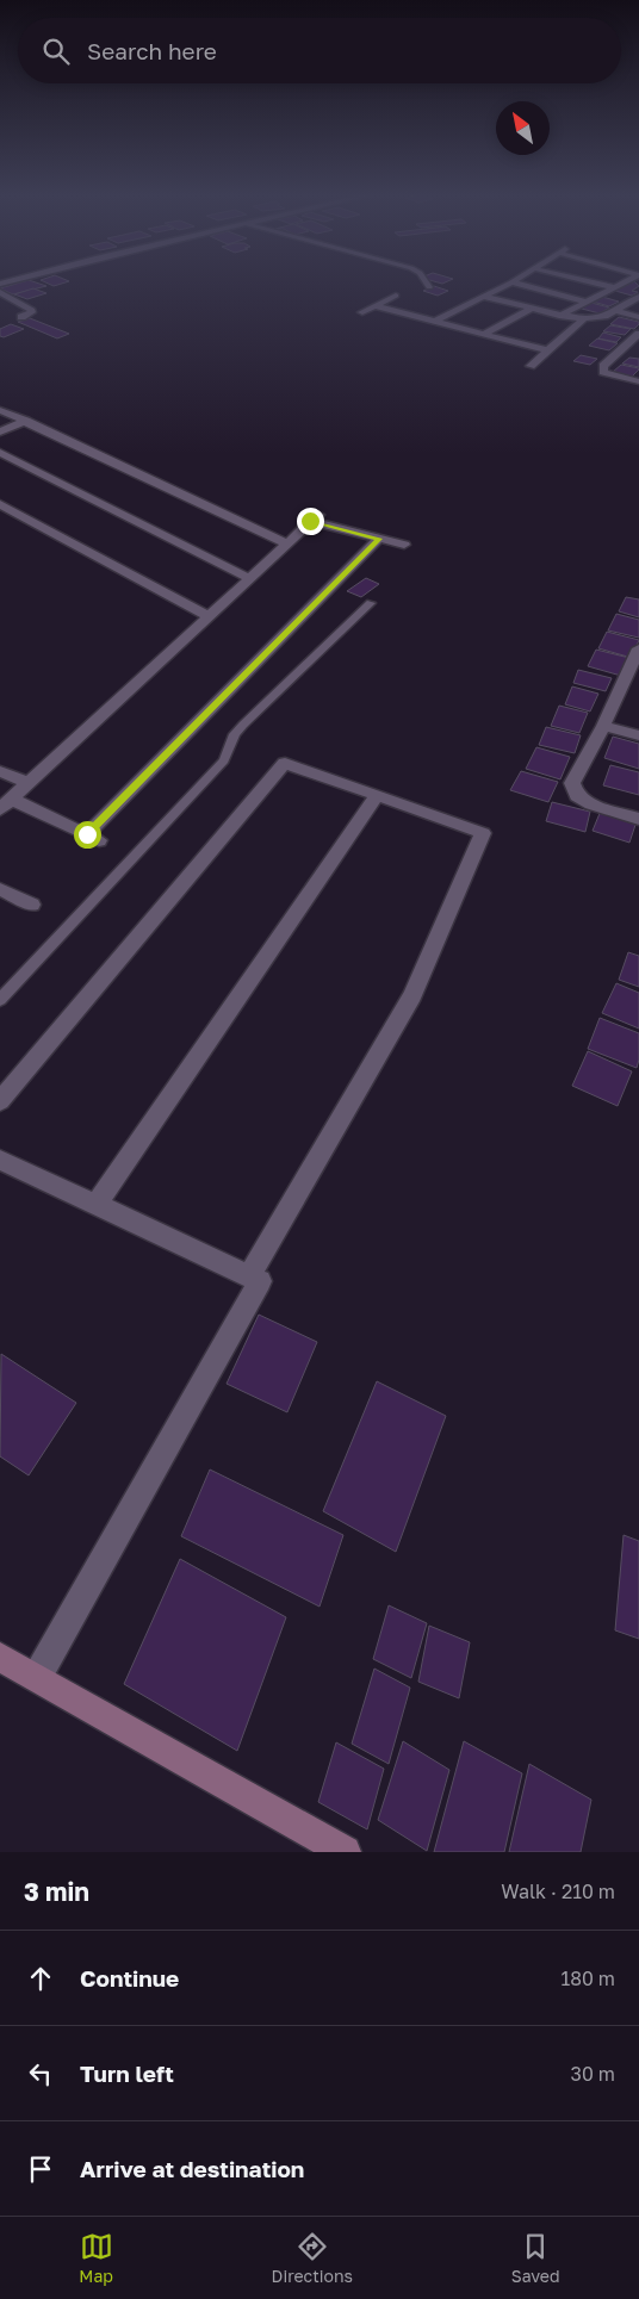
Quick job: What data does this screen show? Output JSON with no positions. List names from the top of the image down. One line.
{"north":"top left","page":{"search":"Search here","heading":["3 min","Walk · 210 m"],"list":[["Continue","180 m"],["Turn left","30 m"],"Arrive at destination"],"nav":["Map","Directions","Saved"]}}
